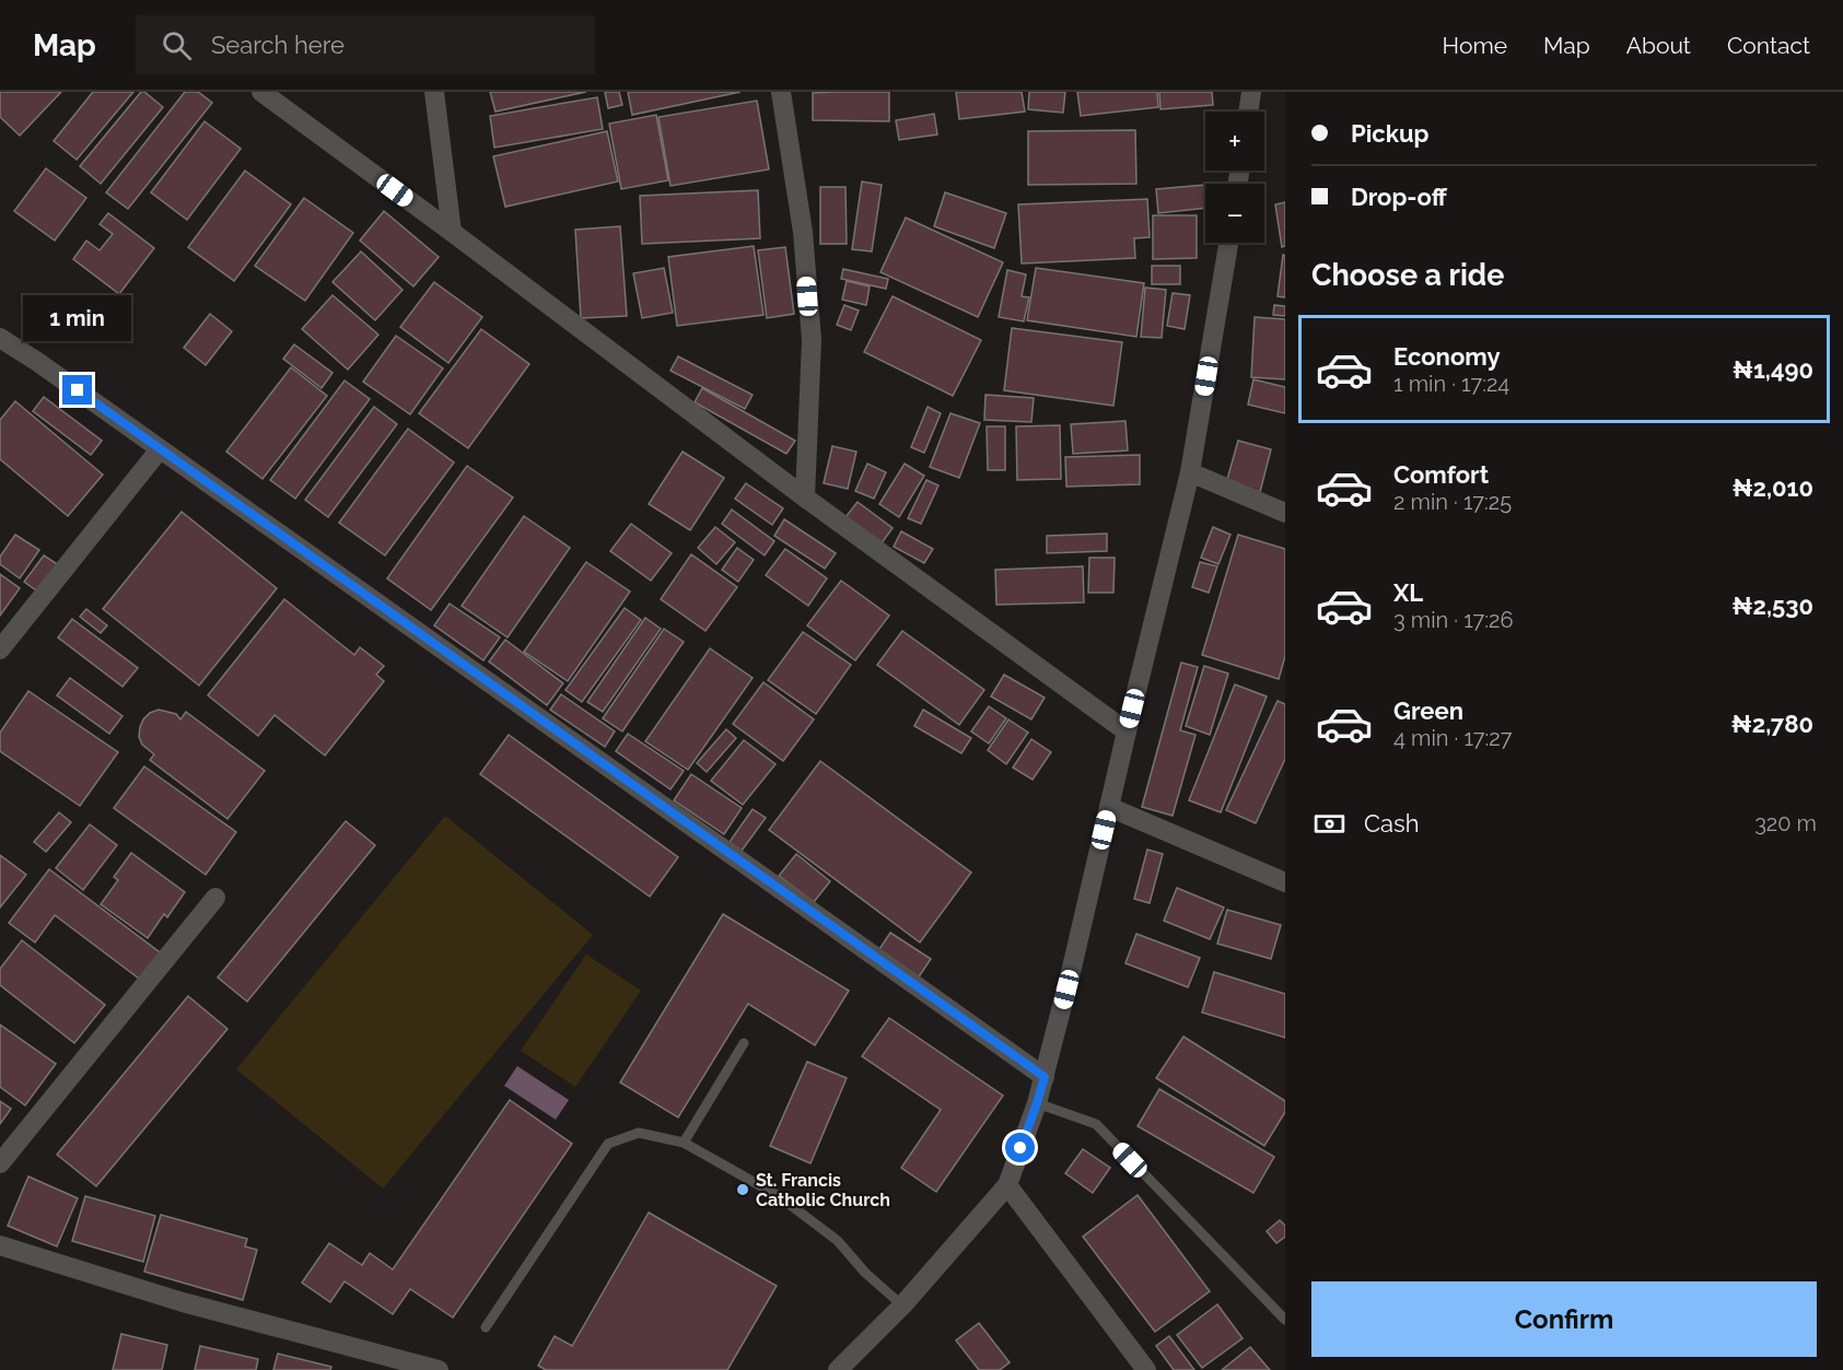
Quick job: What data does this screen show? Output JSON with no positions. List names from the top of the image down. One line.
{"places":["St. Francis Catholic Church"],"page":{"header":"Map","search":"Search here","nav":["Home","Map","About","Contact"],"banner":["Pickup","Drop-off"],"map_buttons":["+","−"],"heading":"Choose a ride","bubble":"1 min","list":[{"name":"Economy","note":"1 min · 17:24","value":"₦1,490"},{"name":"Comfort","note":"2 min · 17:25","value":"₦2,010"},{"name":"XL","note":"3 min · 17:26","value":"₦2,530"},{"name":"Green","note":"4 min · 17:27","value":"₦2,780"}],"pay":["Cash","320 m"],"buttons":"Confirm"}}
